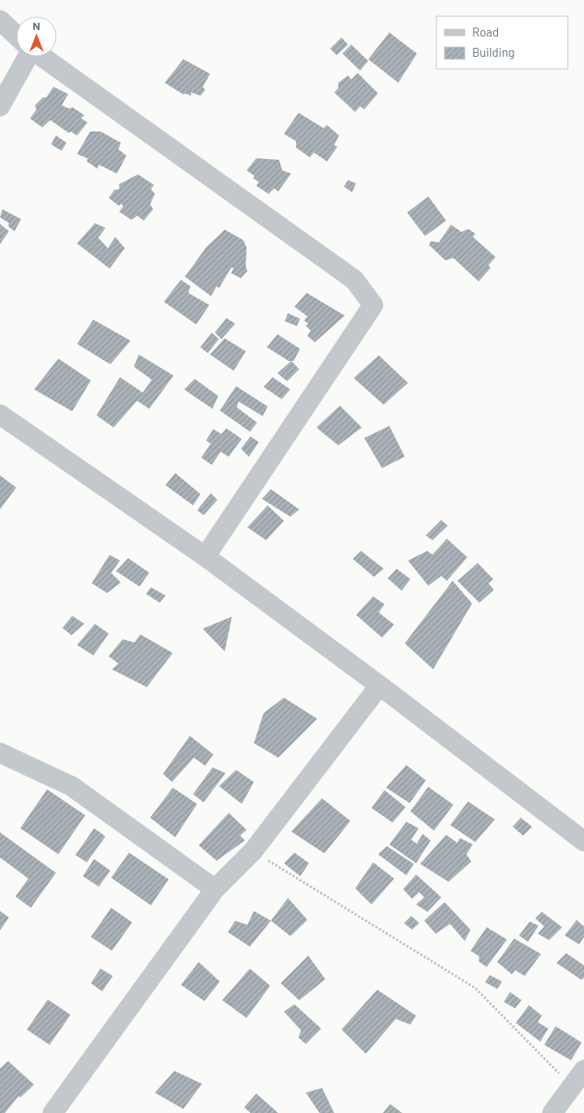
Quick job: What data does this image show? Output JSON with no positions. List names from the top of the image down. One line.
{"legend":["Road","Building"],"north":"top"}
